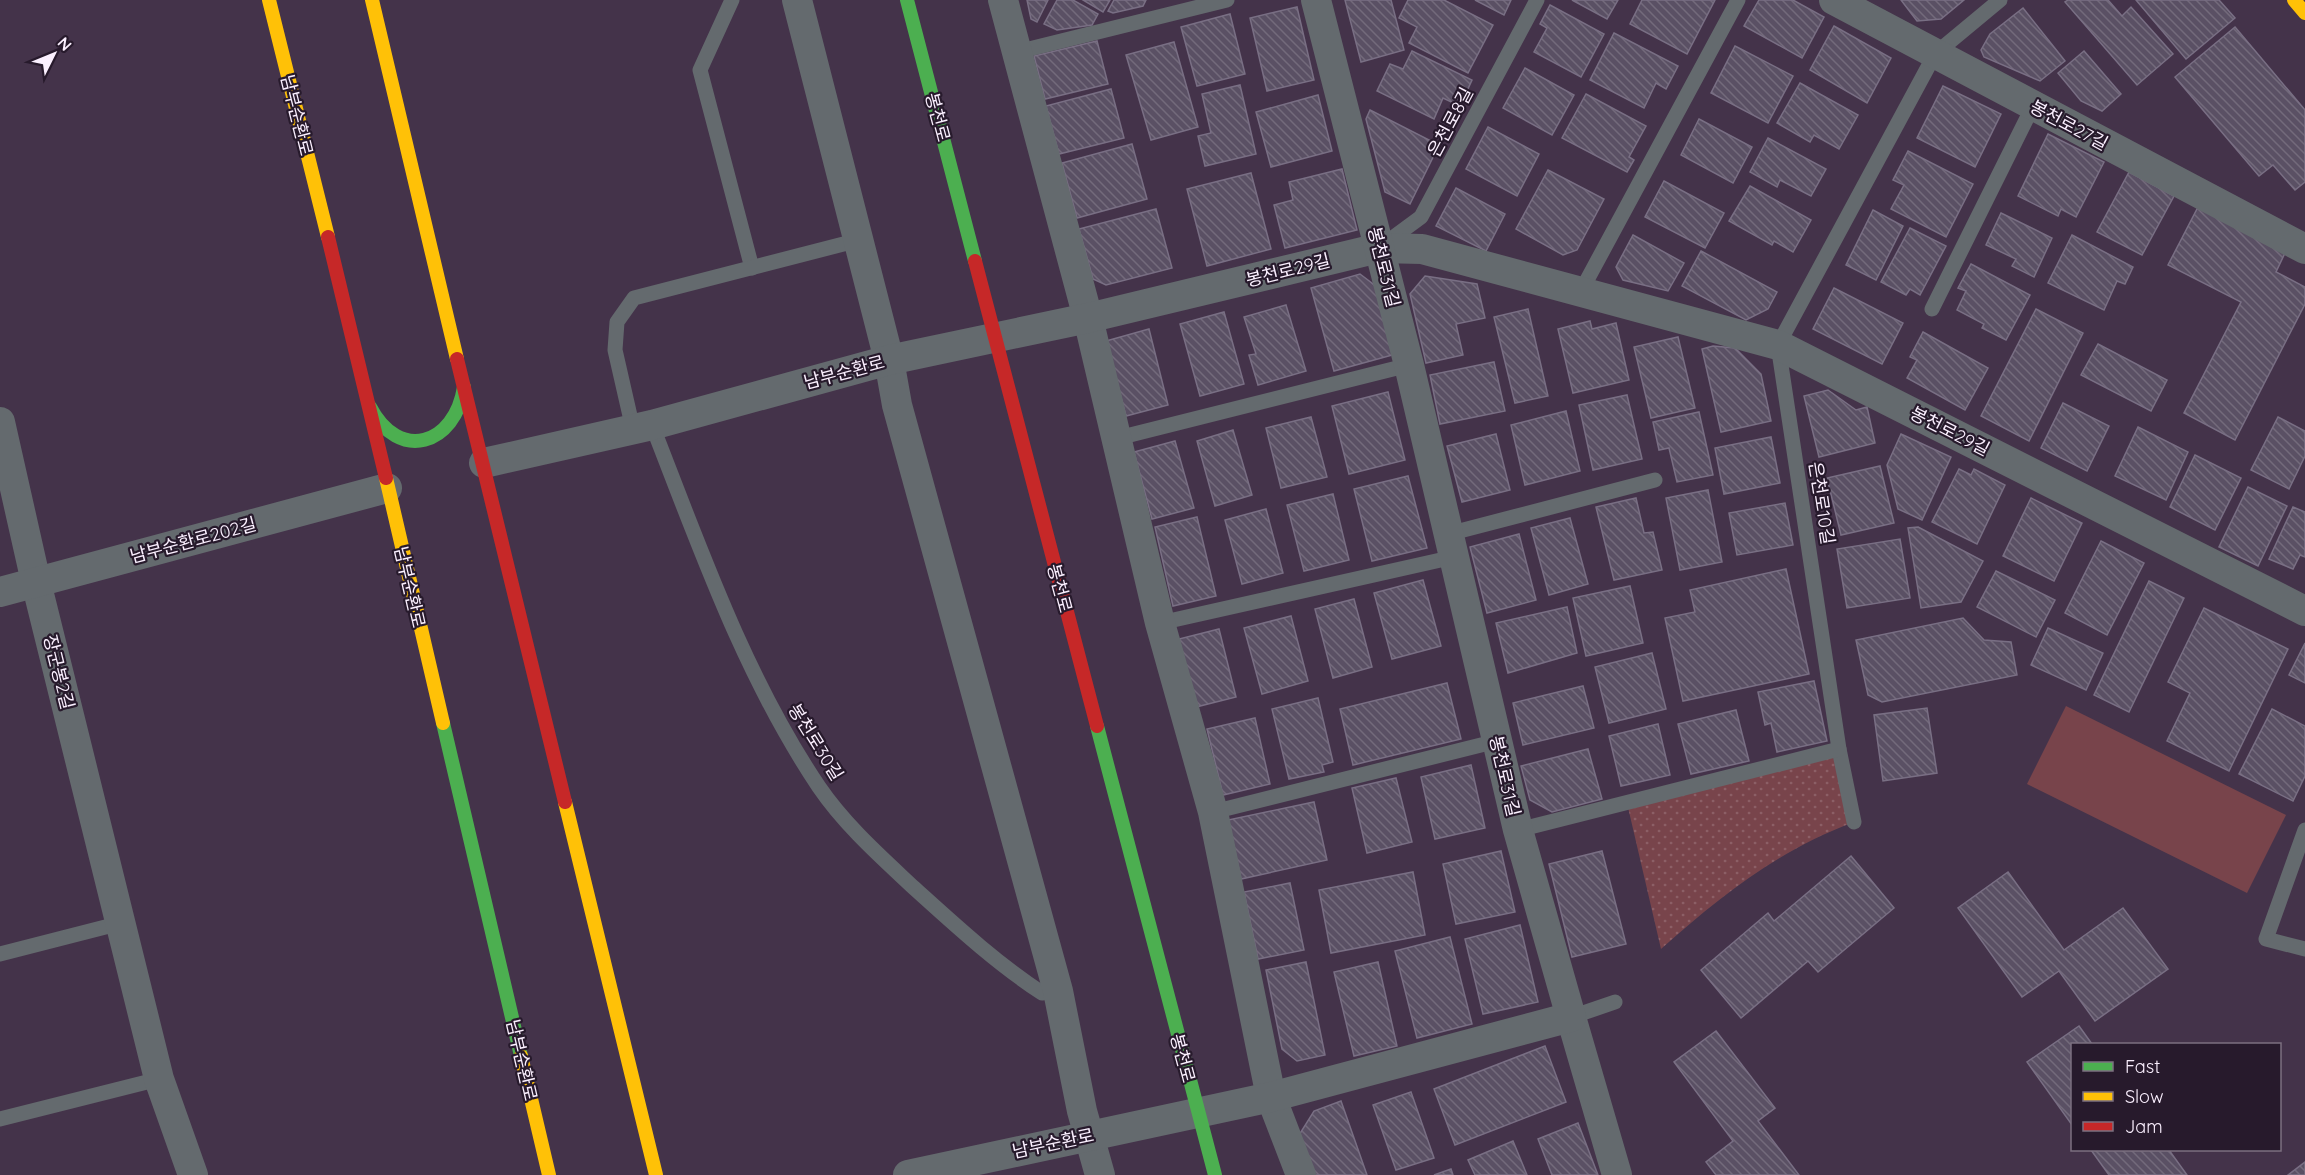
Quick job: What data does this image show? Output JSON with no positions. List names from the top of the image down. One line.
{"streets":{"main road":["남부순환로","봉천로"],"street":["봉천로27길","봉천로31길","봉천로29길","남부순환로202길","장군봉2길"],"lane":["은천로8길","은천로10길","봉천로30길"]},"crossings":[["남부순환로","봉천로"],["남부순환로","봉천로29길"],["남부순환로","남부순환로202길"],["남부순환로","봉천로30길"],["봉천로","봉천로29길"],["은천로8길","봉천로31길"],["은천로8길","봉천로29길"],["봉천로31길","봉천로29길"],["봉천로29길","은천로10길"],["남부순환로202길","장군봉2길"]],"legend":["Fast","Slow","Jam"],"north":"top right"}
